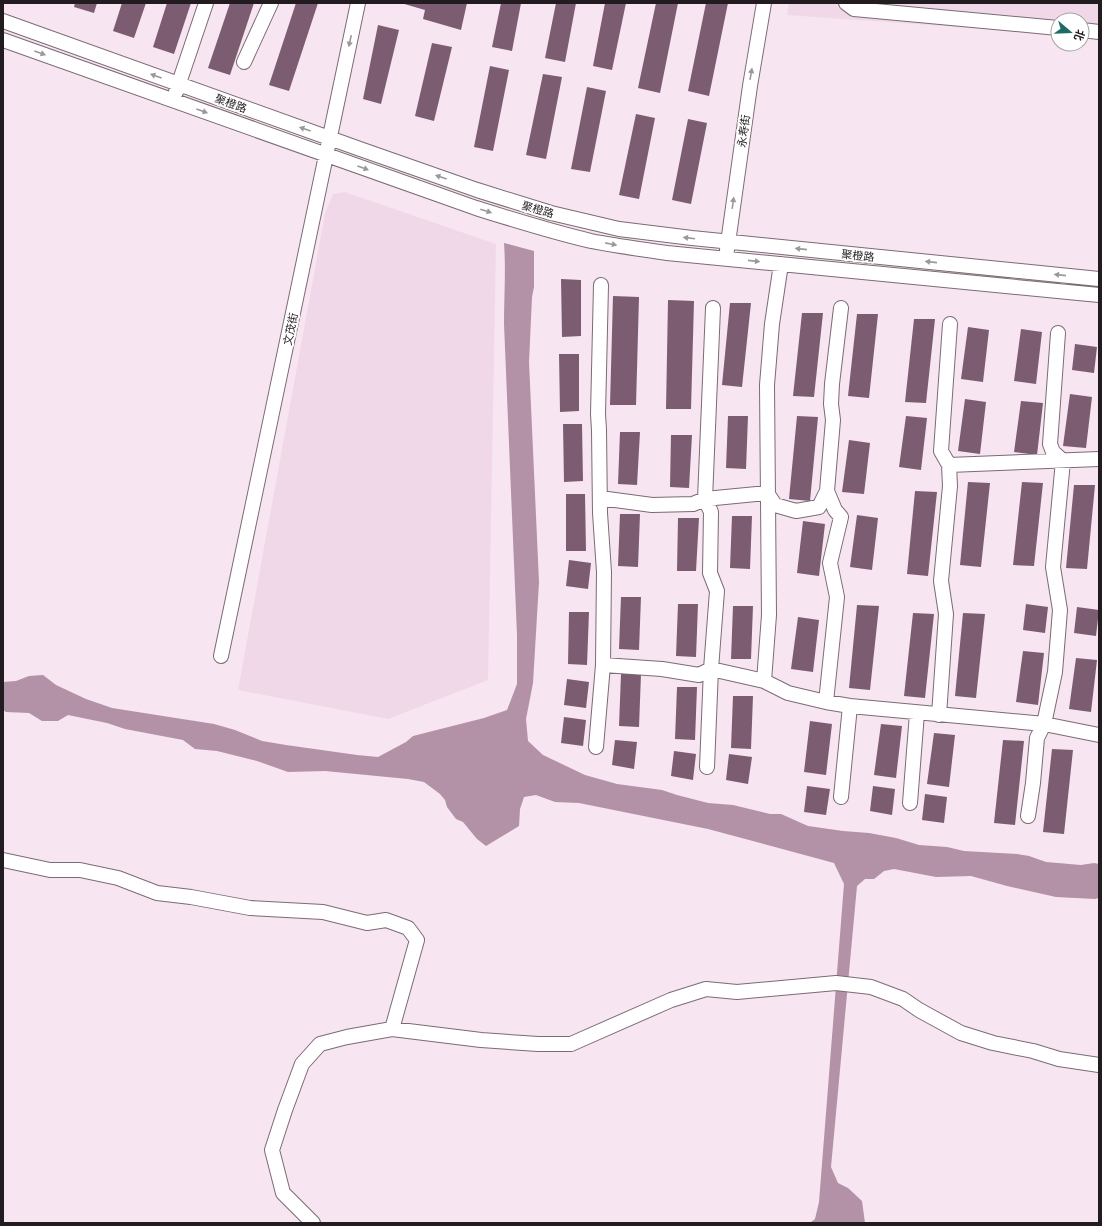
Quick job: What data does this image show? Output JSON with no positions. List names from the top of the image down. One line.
{"streets":{"street":["聚橙路","永寿街","文茂街"]},"crossings":[["聚橙路","永寿街"],["聚橙路","文茂街"]],"one_way":["永寿街"],"north":"right"}
